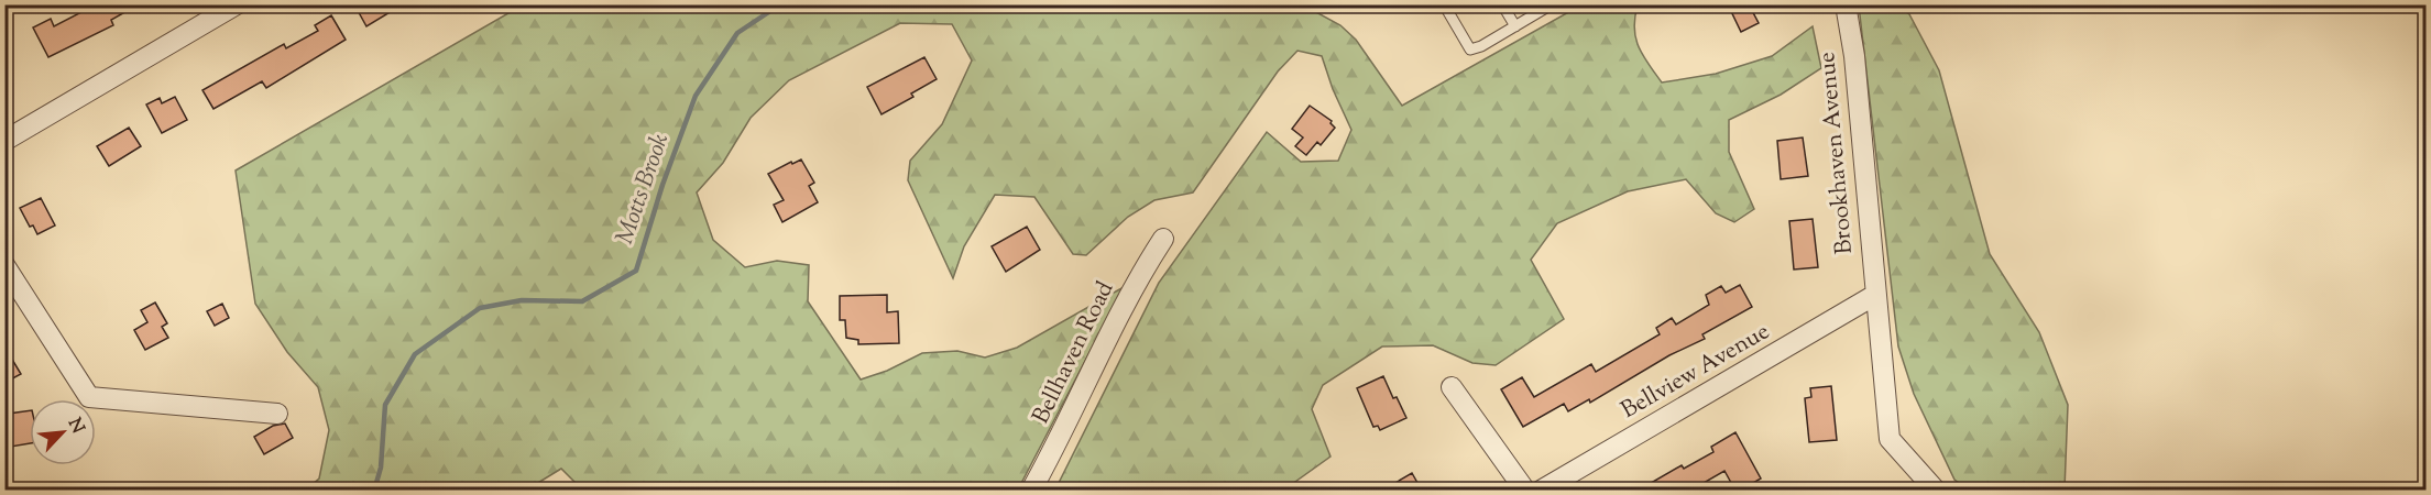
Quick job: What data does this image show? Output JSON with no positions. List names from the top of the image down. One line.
{"streets":{"street":["Brookhaven Avenue","Bellhaven Road","Bellview Avenue"]},"crossings":[["Brookhaven Avenue","Bellview Avenue"]],"water":["Motts Brook"],"north":"top right"}
